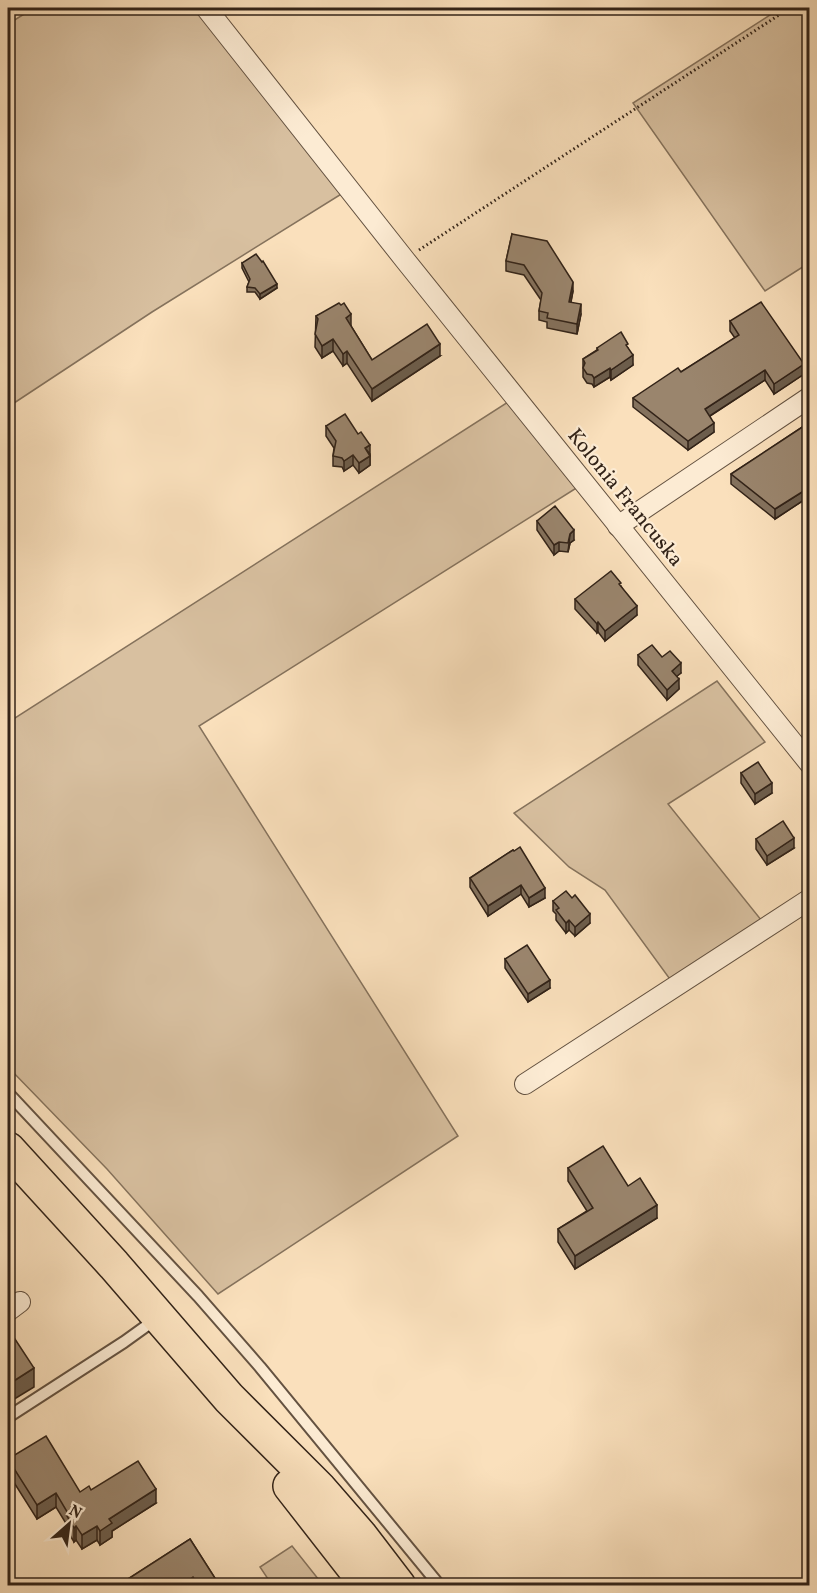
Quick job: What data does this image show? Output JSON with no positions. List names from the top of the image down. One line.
{"streets":{"street":["Kolonia Francuska"]},"north":"top right"}
